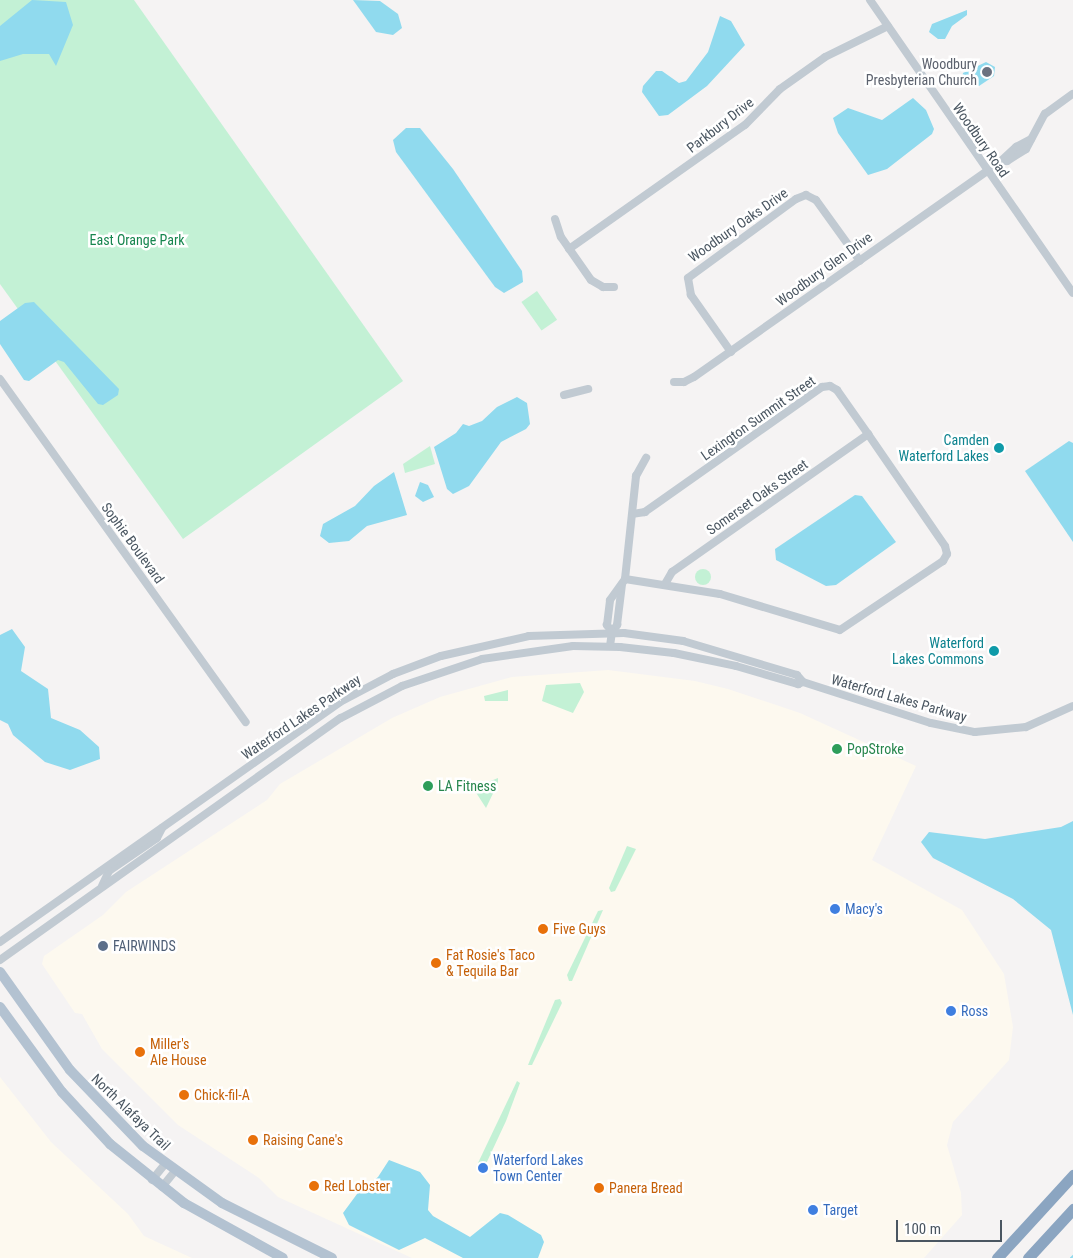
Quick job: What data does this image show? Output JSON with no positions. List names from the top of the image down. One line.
{"streets":{"main road":["North Alafaya Trail"],"street":["Parkbury Drive","Woodbury Road","Woodbury Oaks Drive","Woodbury Glen Drive","Lexington Summit Street","Somerset Oaks Street","Sophie Boulevard","Waterford Lakes Parkway"]},"crossings":[["Parkbury Drive","Woodbury Road"],["Woodbury Road","Woodbury Glen Drive"],["Woodbury Oaks Drive","Woodbury Glen Drive"],["Lexington Summit Street","Somerset Oaks Street"]],"parks":["East Orange Park"],"places":["Woodbury Presbyterian Church","Camden Waterford Lakes","Waterford Lakes Commons","PopStroke","LA Fitness","Macy's","Five Guys","FAIRWINDS","Fat Rosie's Taco & Tequila Bar","Ross","Miller's Ale House","Chick-fil-A","Raising Cane's","Waterford Lakes Town Center","Red Lobster","Panera Bread","Target"],"scale_bar":"100 m"}
